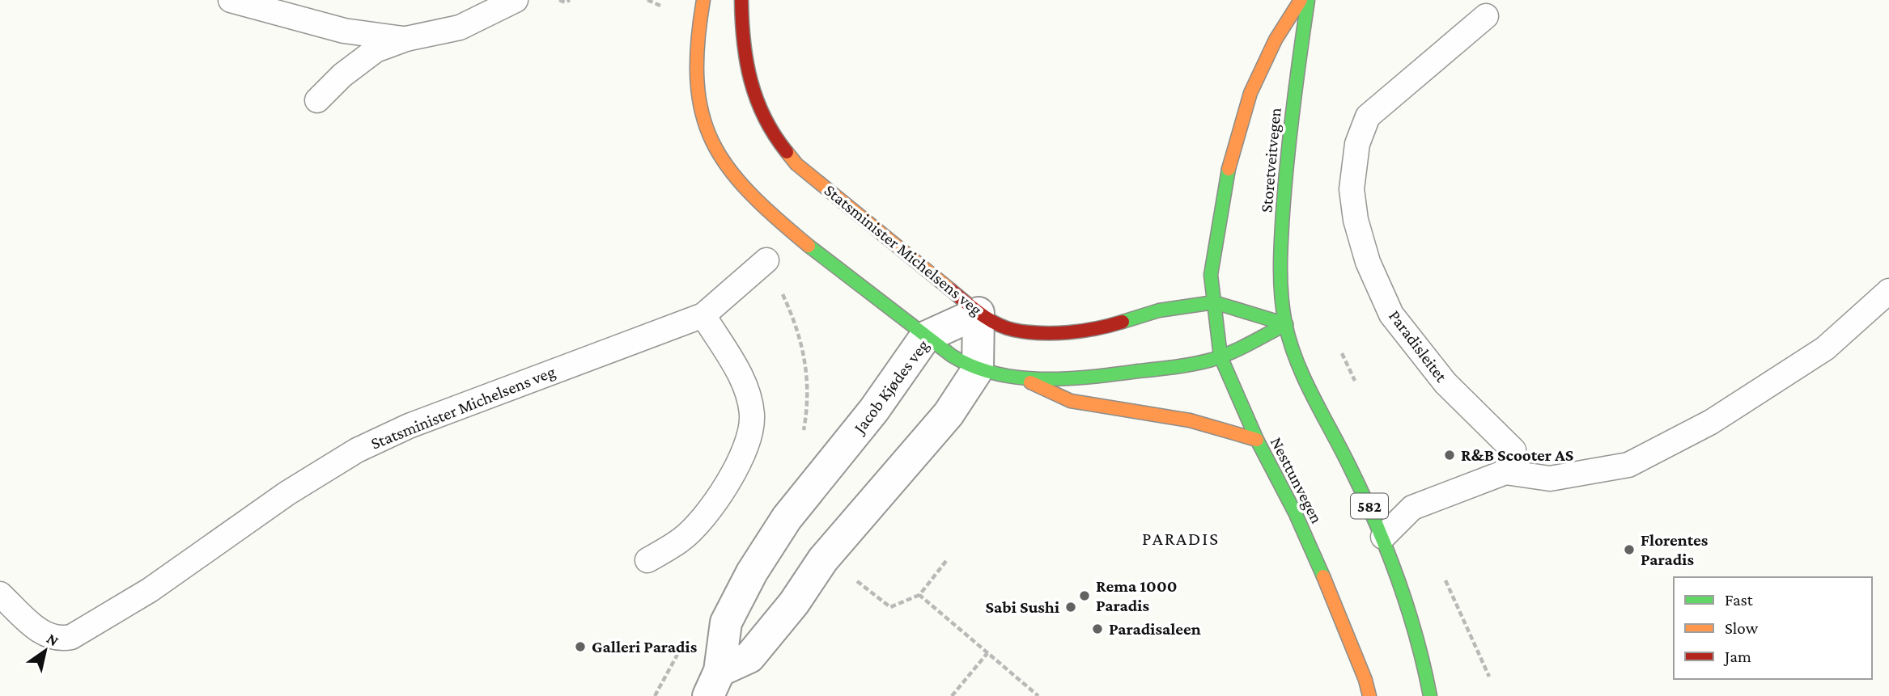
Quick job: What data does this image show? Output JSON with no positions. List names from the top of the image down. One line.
{"streets":{"main road":["Storetveitvegen","Statsminister Michelsens veg","Nesttunvegen","582"],"street":["Jacob Kjødes veg"],"lane":["Paradisleitet"]},"crossings":[["Storetveitvegen","Statsminister Michelsens veg"],["Storetveitvegen","Nesttunvegen"],["Storetveitvegen","582"],["Statsminister Michelsens veg","Jacob Kjødes veg"],["Statsminister Michelsens veg","Nesttunvegen"],["Statsminister Michelsens veg","582"]],"districts":["PARADIS"],"places":["R&B Scooter AS","Florentes Paradis","Rema 1000 Paradis","Sabi Sushi","Paradisaleen","Galleri Paradis"],"legend":["Fast","Slow","Jam"],"north":"top right"}
